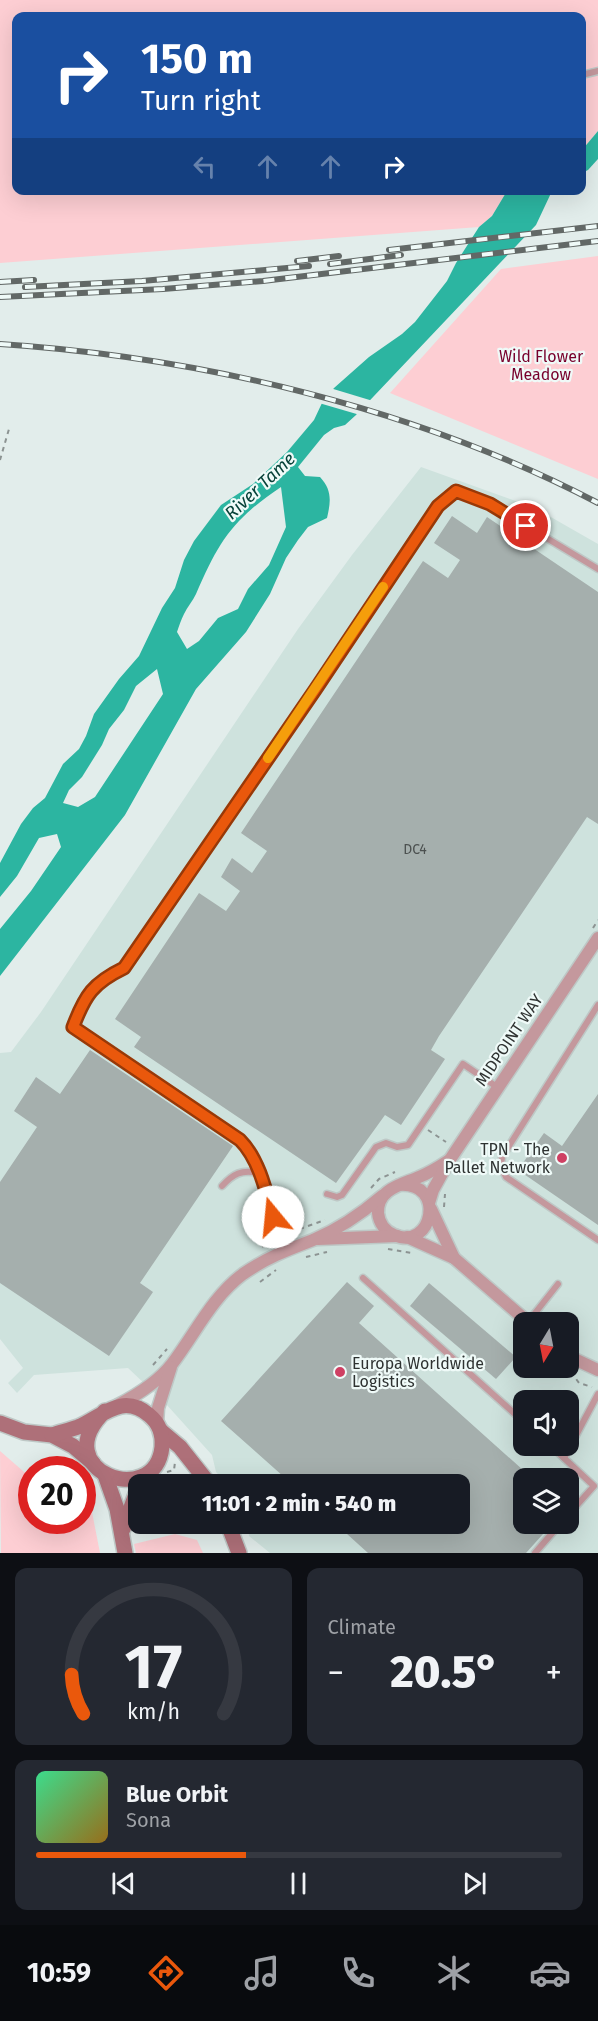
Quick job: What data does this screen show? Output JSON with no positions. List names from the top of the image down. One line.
{"streets":{"street":["MIDPOINT WAY"]},"water":["River Tame"],"parks":["Wild Flower Meadow"],"places":["TPN - The Pallet Network","Europa Worldwide Logistics"],"house_numbers":["DC4"],"north":"bottom","page":{"turn":["150 m","Turn right"],"limit":"20","trip":"11:01 · 2 min · 540 m","tile":"Climate","heat":["−","20.5°","+"],"song":["Blue Orbit","Sona"],"tabs":"10:59","gauge":["17","km/h"]}}
